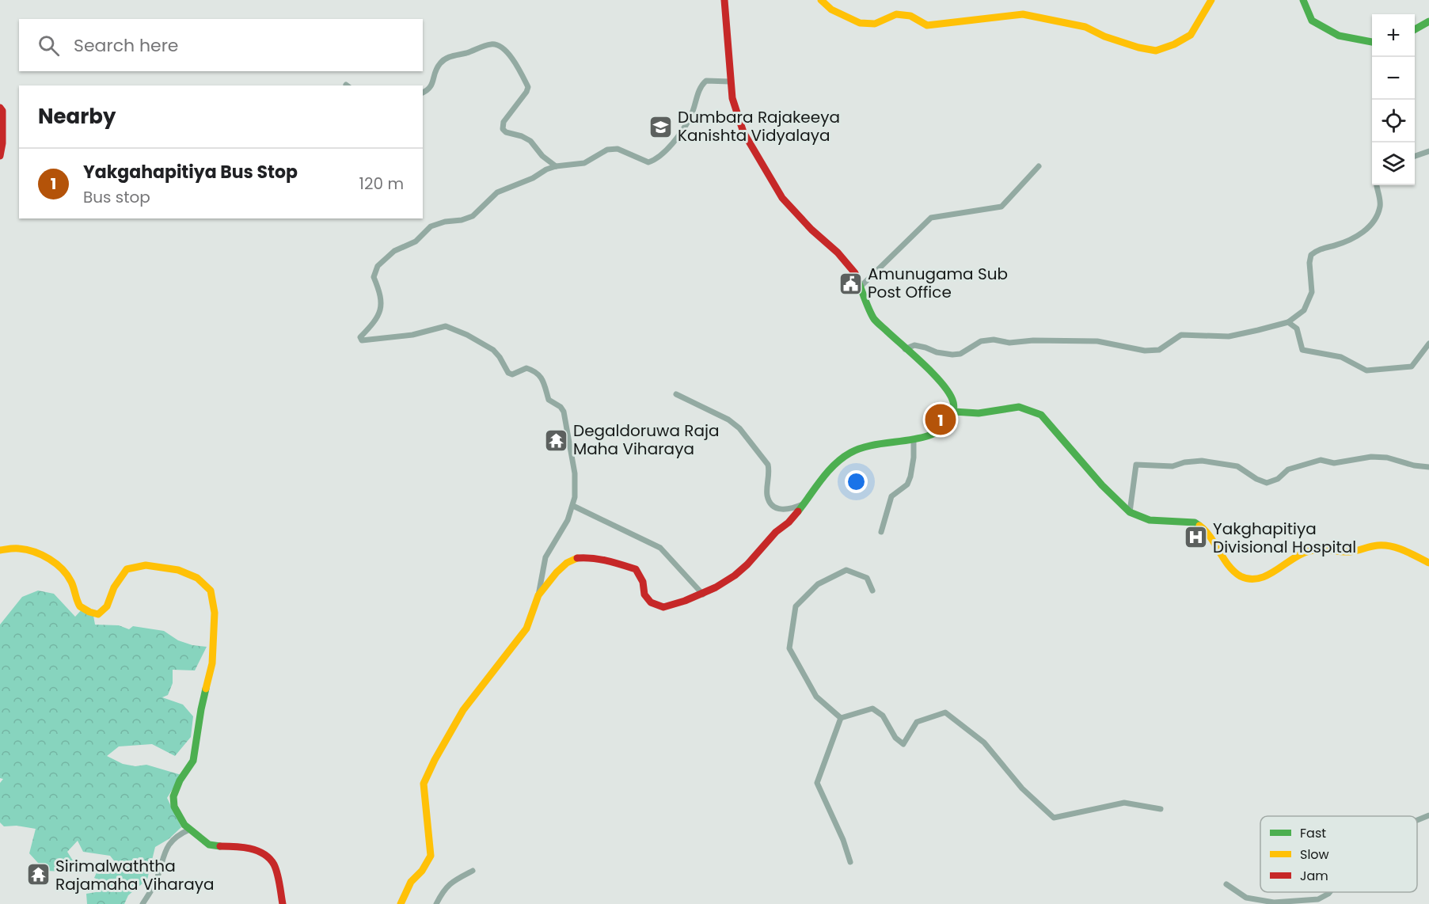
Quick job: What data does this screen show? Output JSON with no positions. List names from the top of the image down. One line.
{"places":{"school or university":["Dumbara Rajakeeya Kanishta Vidyalaya"],"public building":["Amunugama Sub Post Office"],"temple":["Degaldoruwa Raja Maha Viharaya","Sirimalwaththa Rajamaha Viharaya"],"hospital":["Yakghapitiya Divisional Hospital"]},"legend":["Fast","Slow","Jam"],"page":{"map_buttons":["+","−"],"search":"Search here","heading":"Nearby","list":[{"mark":"1","name":"Yakgahapitiya Bus Stop","note":"Bus stop","value":"120 m"}],"pins":"1"}}
